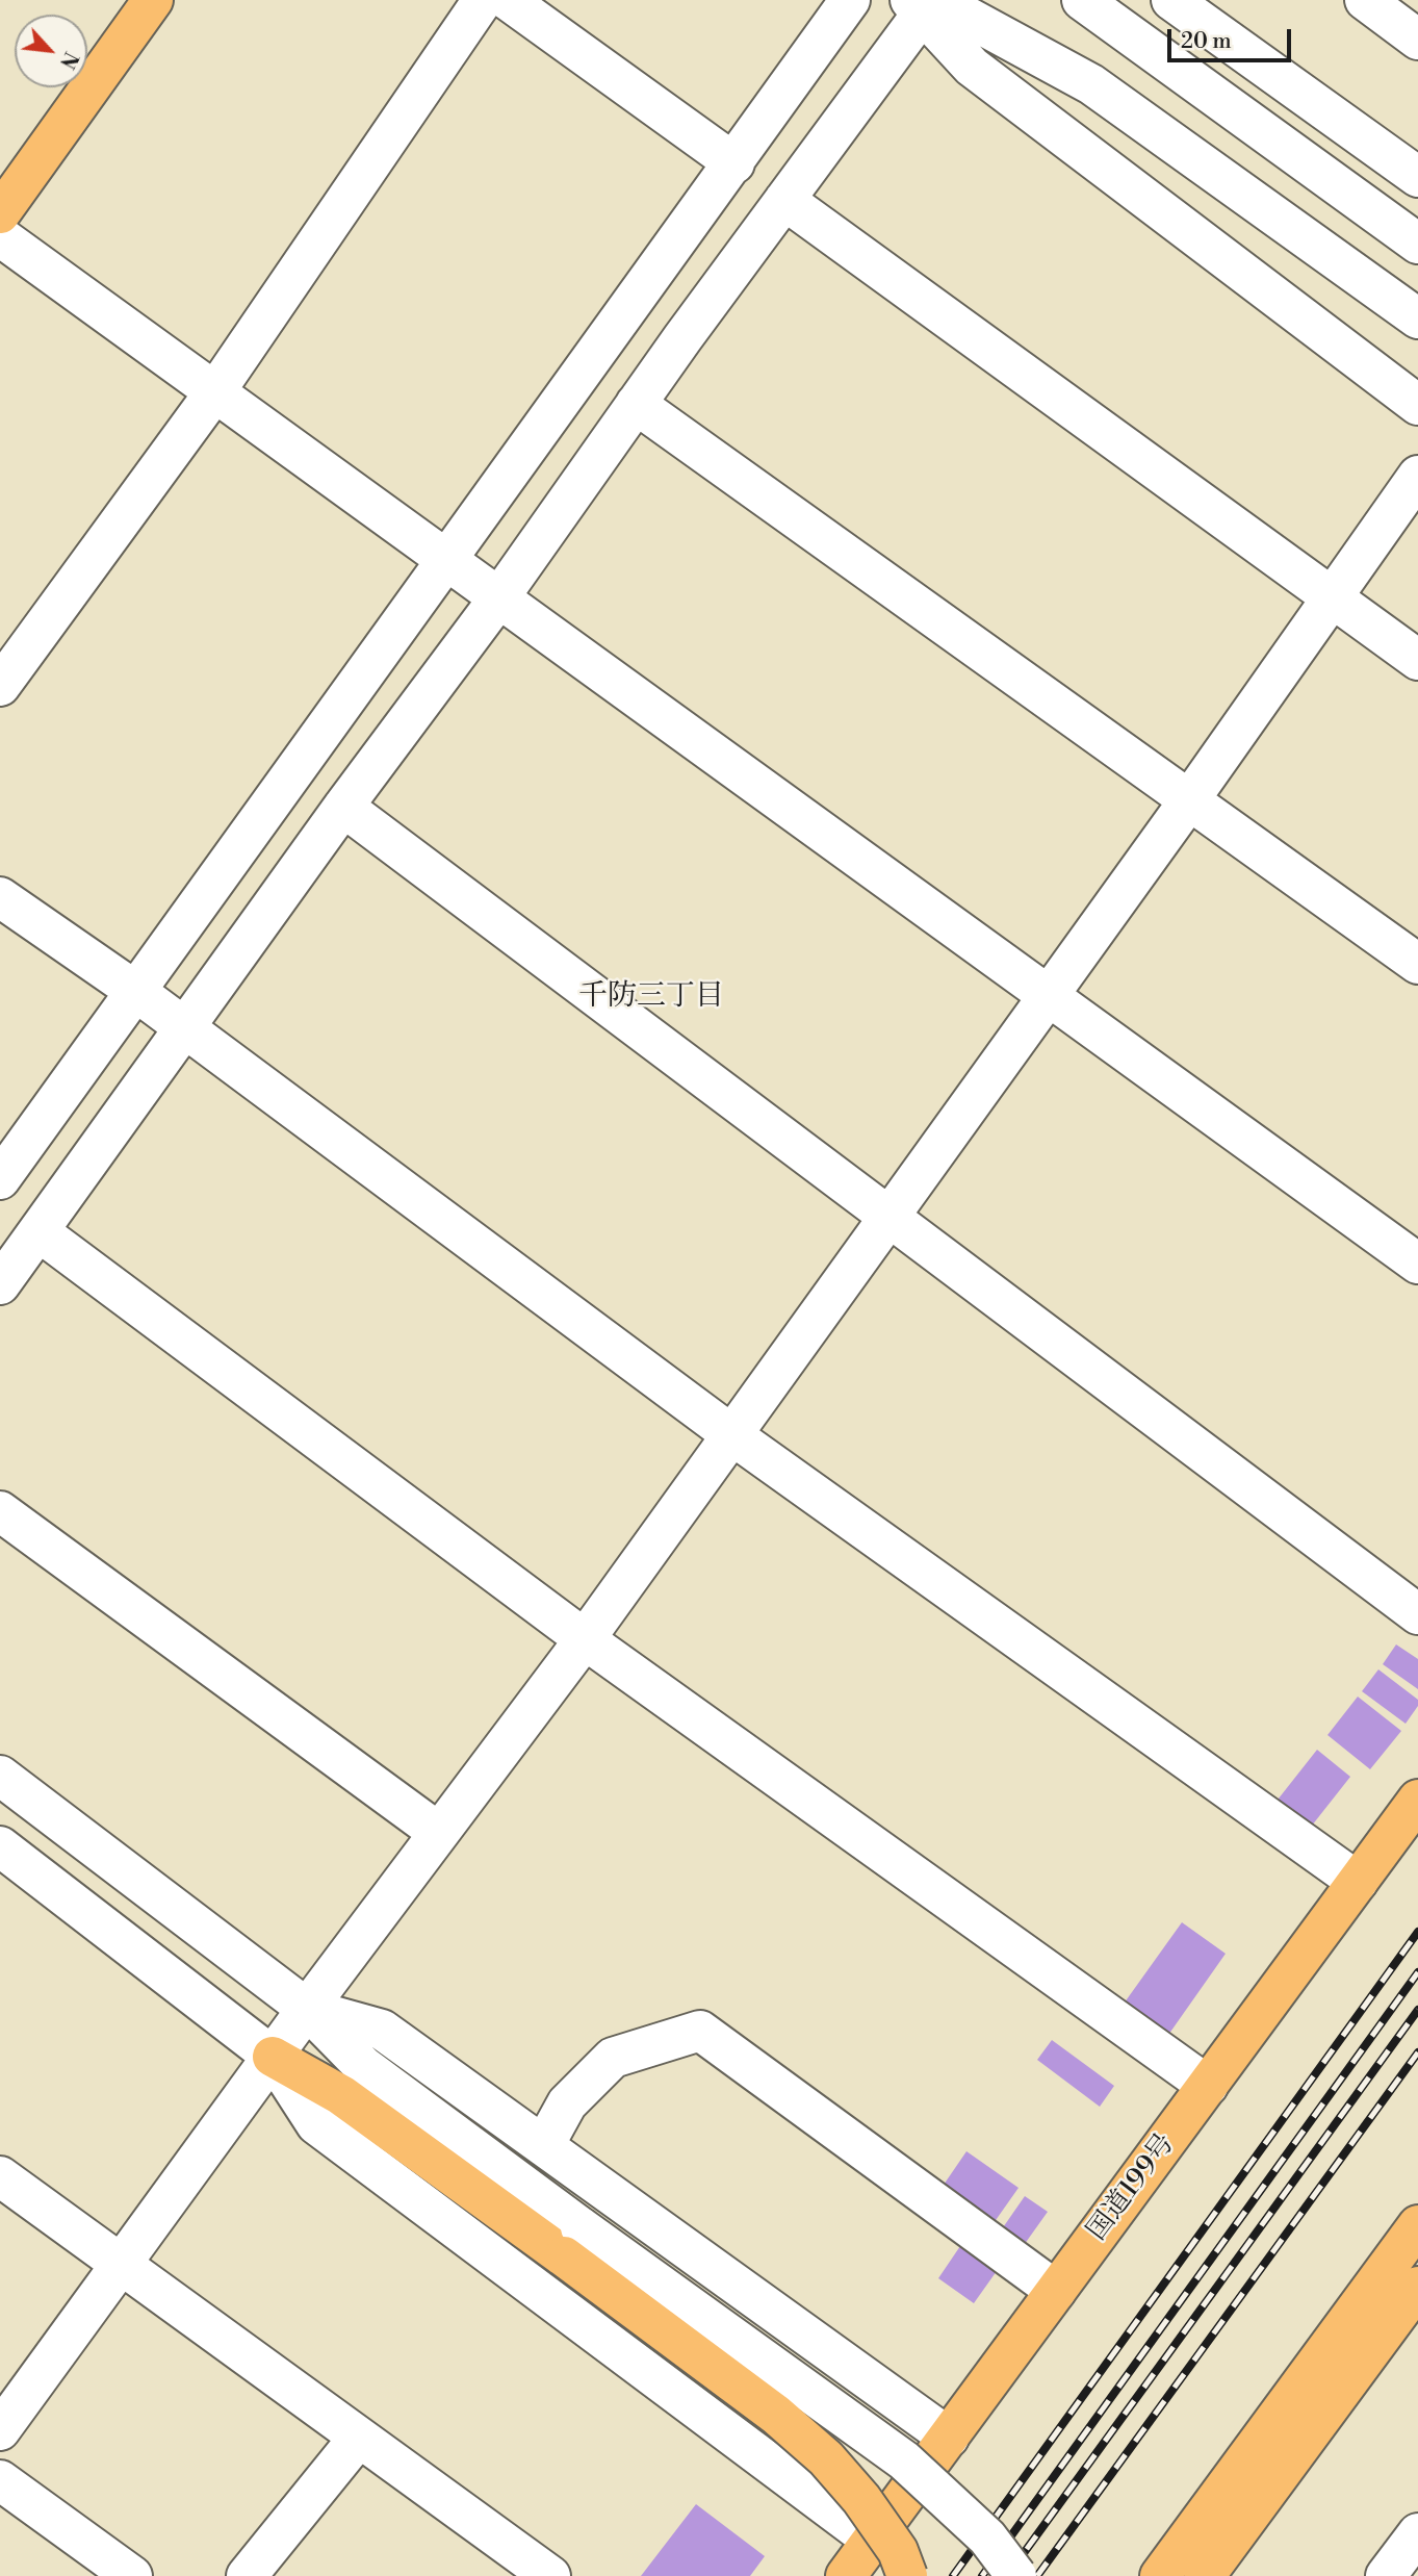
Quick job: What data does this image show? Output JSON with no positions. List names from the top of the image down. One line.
{"streets":{"highway":["国道199号"]},"districts":["千防三丁目"],"scale_bar":"20 m","north":"bottom right"}
